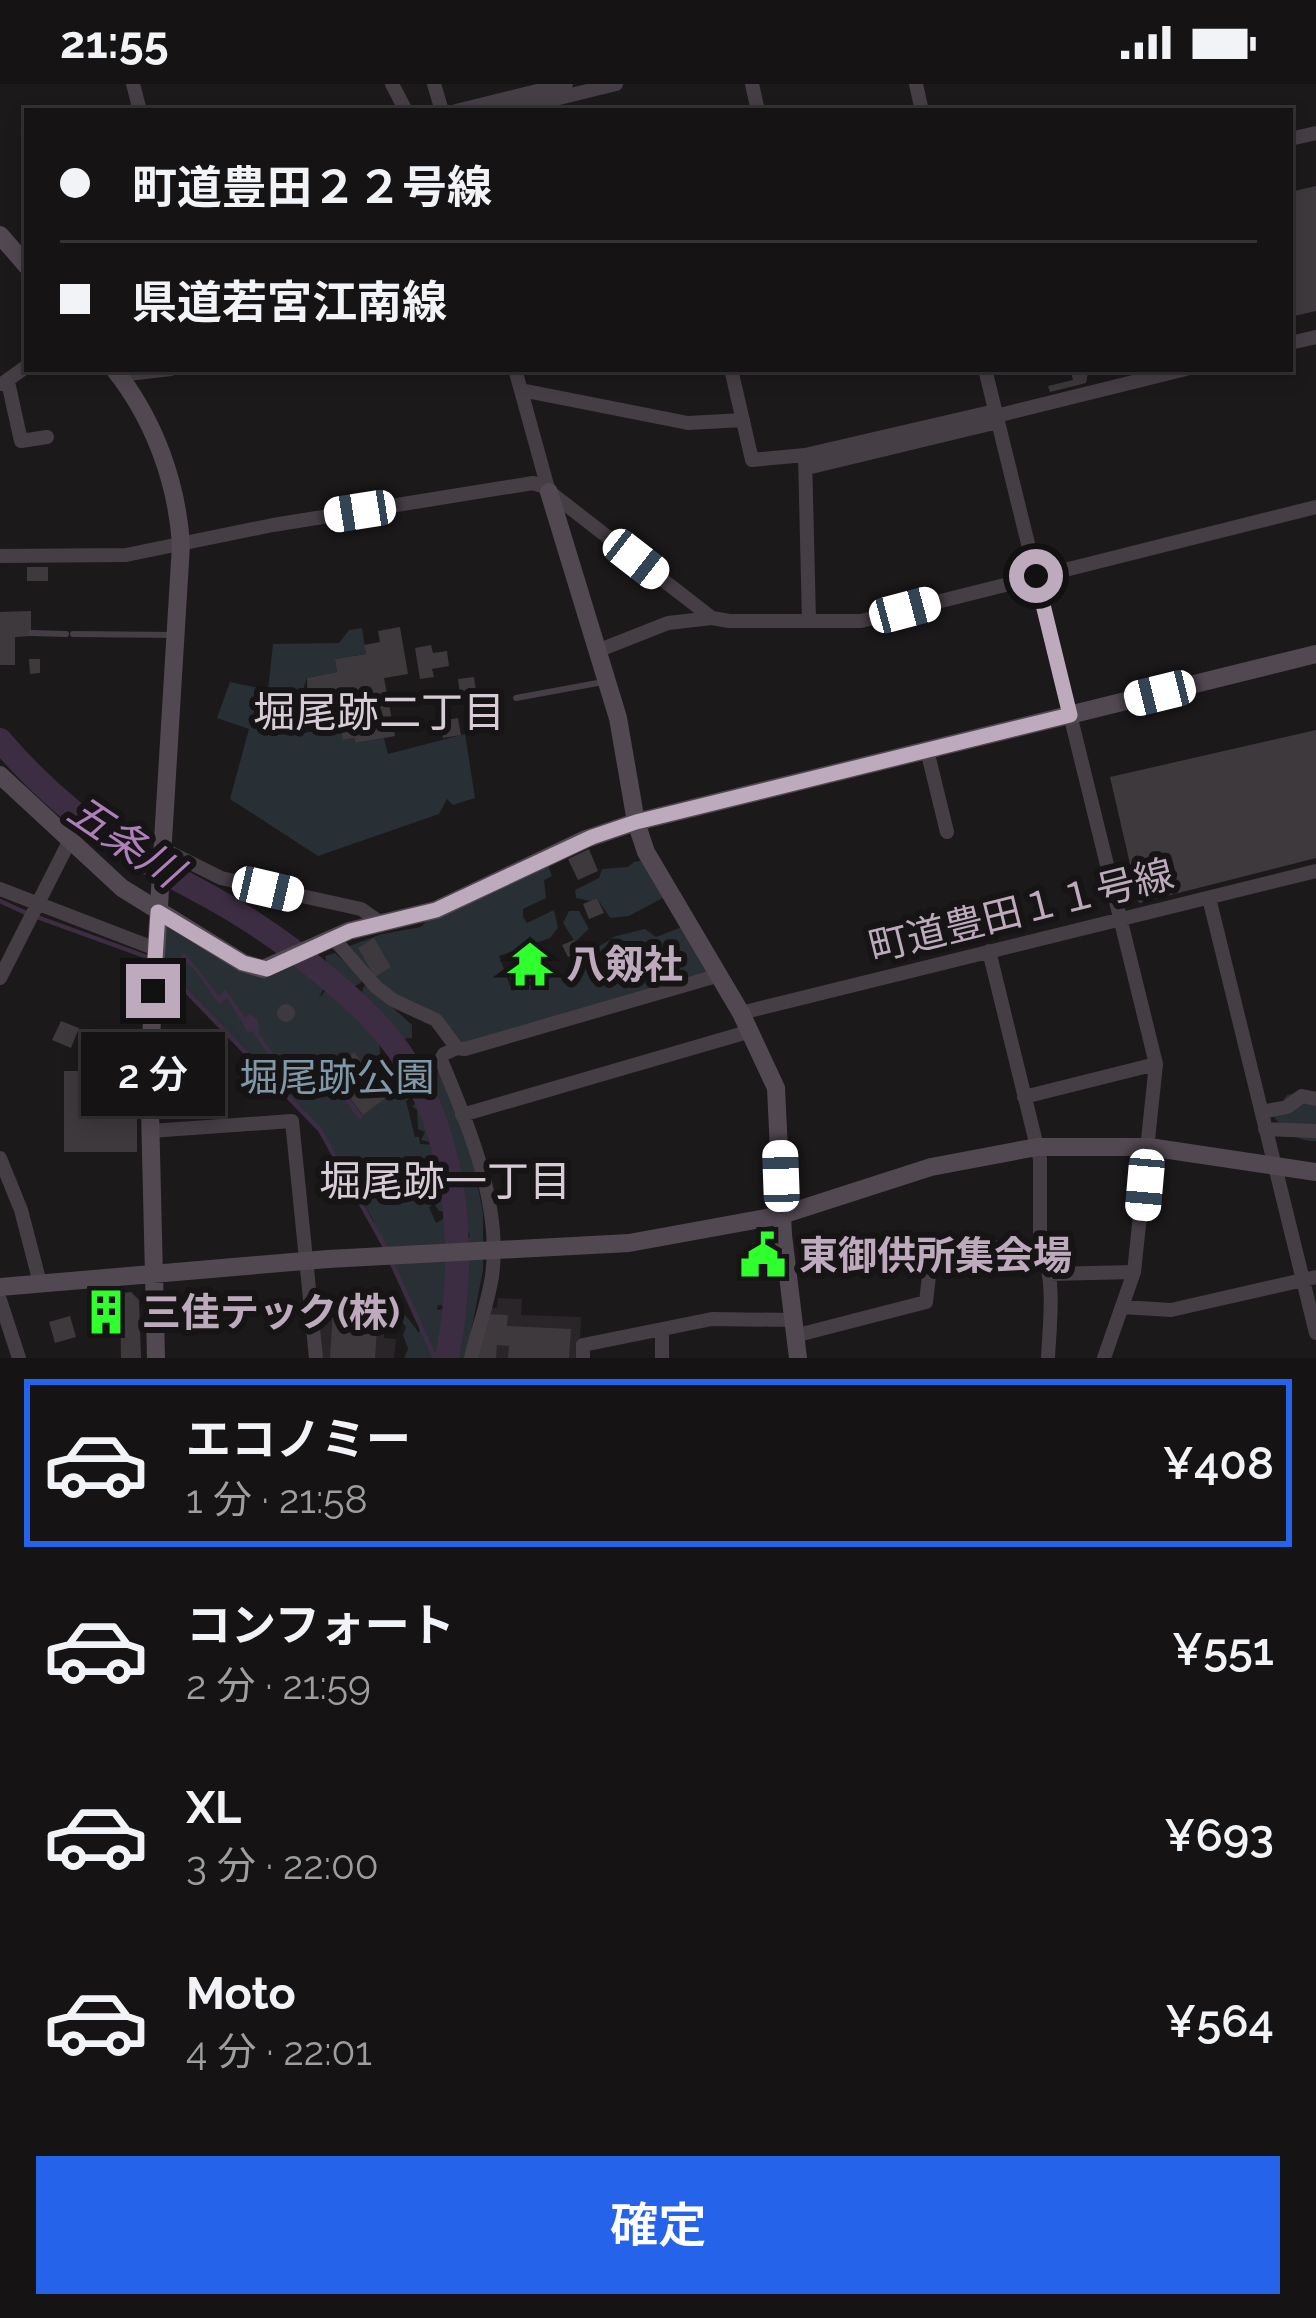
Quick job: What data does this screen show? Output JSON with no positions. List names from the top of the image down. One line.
{"streets":{"street":["町道豊田１１号線"]},"districts":["堀尾跡二丁目","堀尾跡一丁目"],"water":["五条川"],"parks":["堀尾跡公園"],"places":{"temple":["八剱社"],"public building":["東御供所集会場"],"building":["三佳テック(株)"]},"page":{"status":"21:55","banner":["町道豊田２２号線","県道若宮江南線"],"bubble":"2 分","list":[{"name":"エコノミー","note":"1 分 · 21:58","value":"¥408"},{"name":"コンフォート","note":"2 分 · 21:59","value":"¥551"},{"name":"XL","note":"3 分 · 22:00","value":"¥693"},{"name":"Moto","note":"4 分 · 22:01","value":"¥564"}],"buttons":"確定"}}
